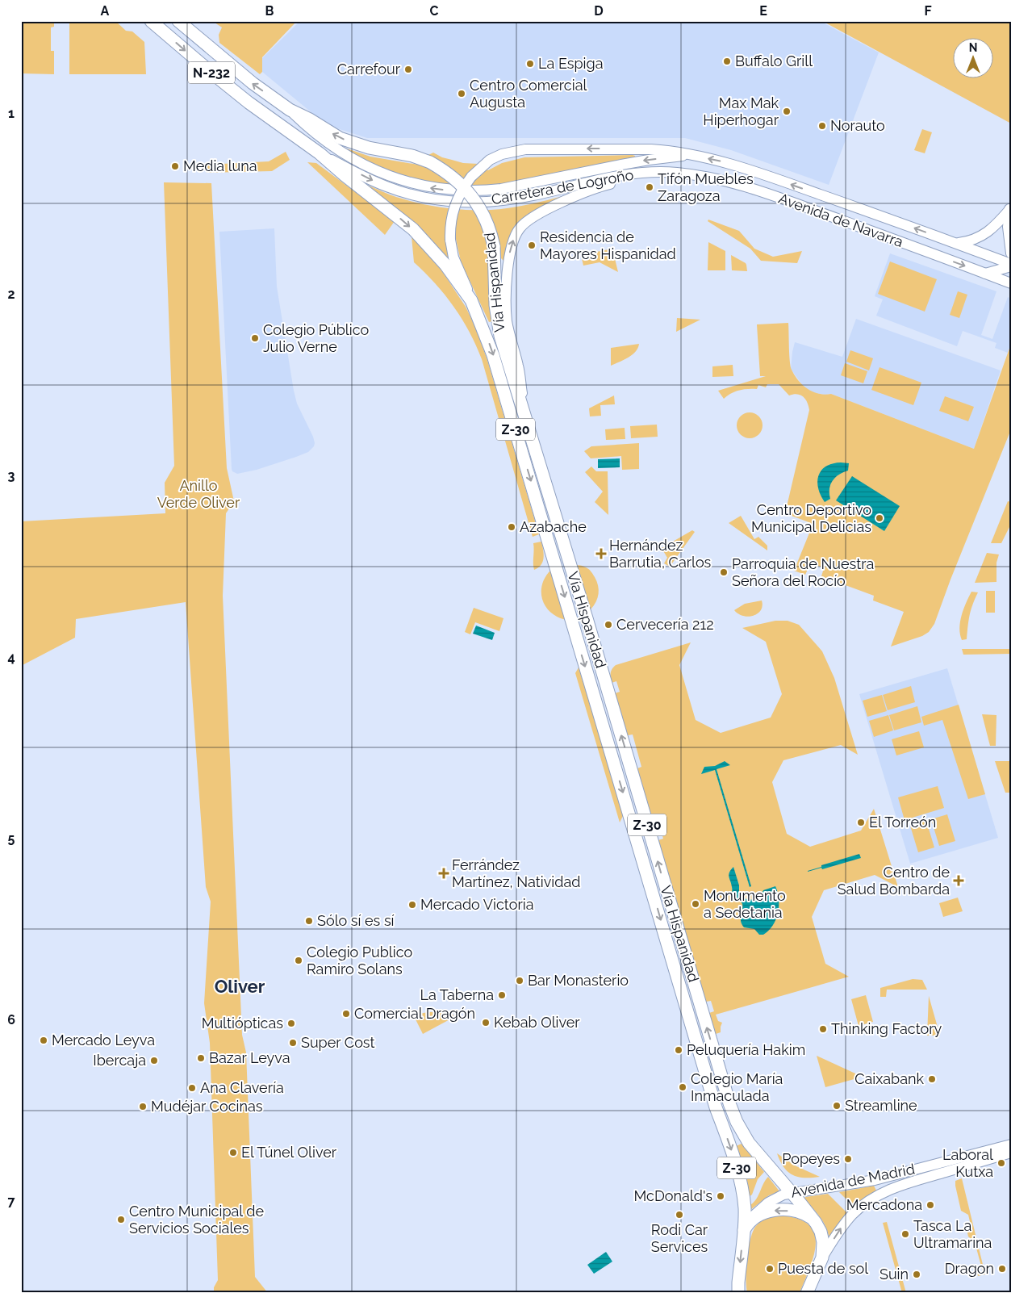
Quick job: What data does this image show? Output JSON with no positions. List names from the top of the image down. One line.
{"streets":{"highway":["N-232","Carretera de Logroño","Vía Hispanidad","Z-30"],"main road":["Avenida de Navarra","Avenida de Madrid"]},"crossings":[["Carretera de Logroño","Avenida de Navarra"],["Carretera de Logroño","Vía Hispanidad"],["Carretera de Logroño","Z-30"],["Avenida de Navarra","Z-30"],["Vía Hispanidad","Z-30"],["Vía Hispanidad","Avenida de Madrid"]],"districts":["Oliver"],"parks":["Anillo Verde Oliver"],"places":{"other":["Buffalo Grill","La Espiga","Carrefour","Centro Comercial Augusta","Max Mak Hiperhogar","Norauto","Media luna","Tifón Muebles Zaragoza","Residencia de Mayores Hispanidad","Colegio Público Julio Verne","Centro Deportivo Municipal Delicias","Azabache","Parroquia de Nuestra Señora del Rocío","Cervecería 212","El Torreón","Monumento a Sedetania","Mercado Victoria","Sólo sí es sí","Colegio Publico Ramiro Solans","Bar Monasterio","La Taberna","Comercial Dragón","Kebab Oliver","Multiópticas","Thinking Factory","Mercado Leyva","Super Cost","Peluquería Hakim","Bazar Leyva","Ibercaja","Caixabank","Colegio María Inmaculada","Ana Clavería","Streamline","Mudéjar Cocinas","El Túnel Oliver","Popeyes","Laboral Kutxa","McDonald's","Mercadona","Rodi Car Services","Centro Municipal de Servicios Sociales","Tasca La Ultramarina","Puesta de sol","Dragon","Suin"],"health":["Hernández Barrutia, Carlos","Ferrández Martínez, Natividad","Centro de Salud Bombarda"]},"north":"top","grid":{"columns":["A","B","C","D","E","F"],"rows":["1","2","3","4","5","6","7"]}}
